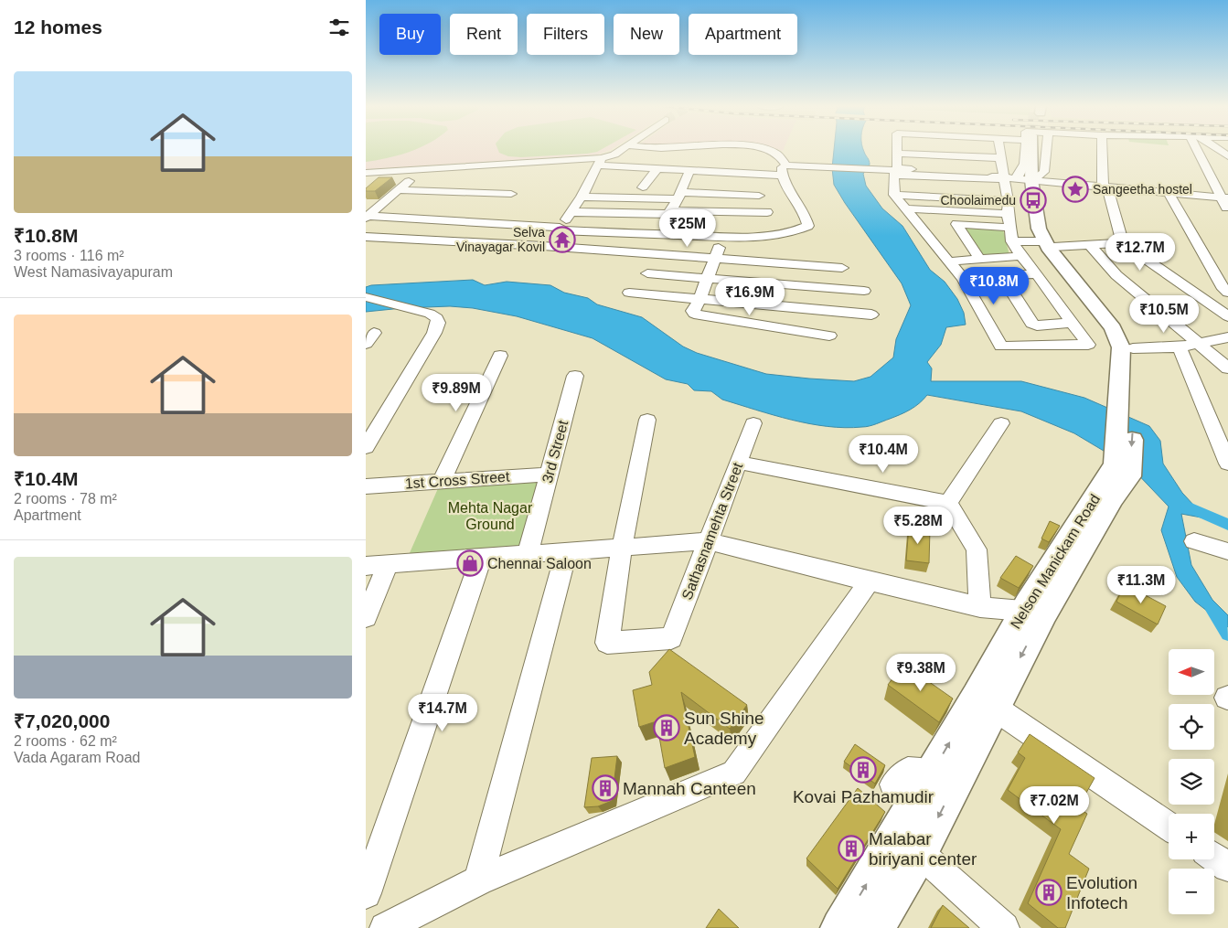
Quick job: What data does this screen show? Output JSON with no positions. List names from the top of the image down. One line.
{"streets":{"main road":["Nelson Manickam Road"],"street":["3rd Street","1st Cross Street","Sathasnamehta Street"]},"crossings":[["3rd Street","1st Cross Street"]],"parks":["Mehta Nagar Ground"],"places":{"place":["Sangeetha hostel"],"bus stop":["Choolaimedu"],"temple":["Selva Vinayagar Kovil"],"shop":["Chennai Saloon"],"building":["Sun Shine Academy","Kovai Pazhamudir","Mannah Canteen","Malabar biriyani center","Evolution Infotech"]},"north":"left","page":{"heading":"12 homes","chip":["Buy","Rent","Filters","New","Apartment"],"list":[{"name":"₹10.8M","note":"3 rooms · 116 m² · West Namasivayapuram"},{"name":"₹10.4M","note":"2 rooms · 78 m² · Apartment"},{"name":"₹7,020,000","note":"2 rooms · 62 m² · Vada Agaram Road"}],"price":["₹25M","₹12.7M","₹10.8M","₹16.9M","₹10.5M","₹9.89M","₹10.4M","₹5.28M","₹11.3M","₹9.38M","₹14.7M","₹7.02M"],"map_buttons":["+","−"]}}
